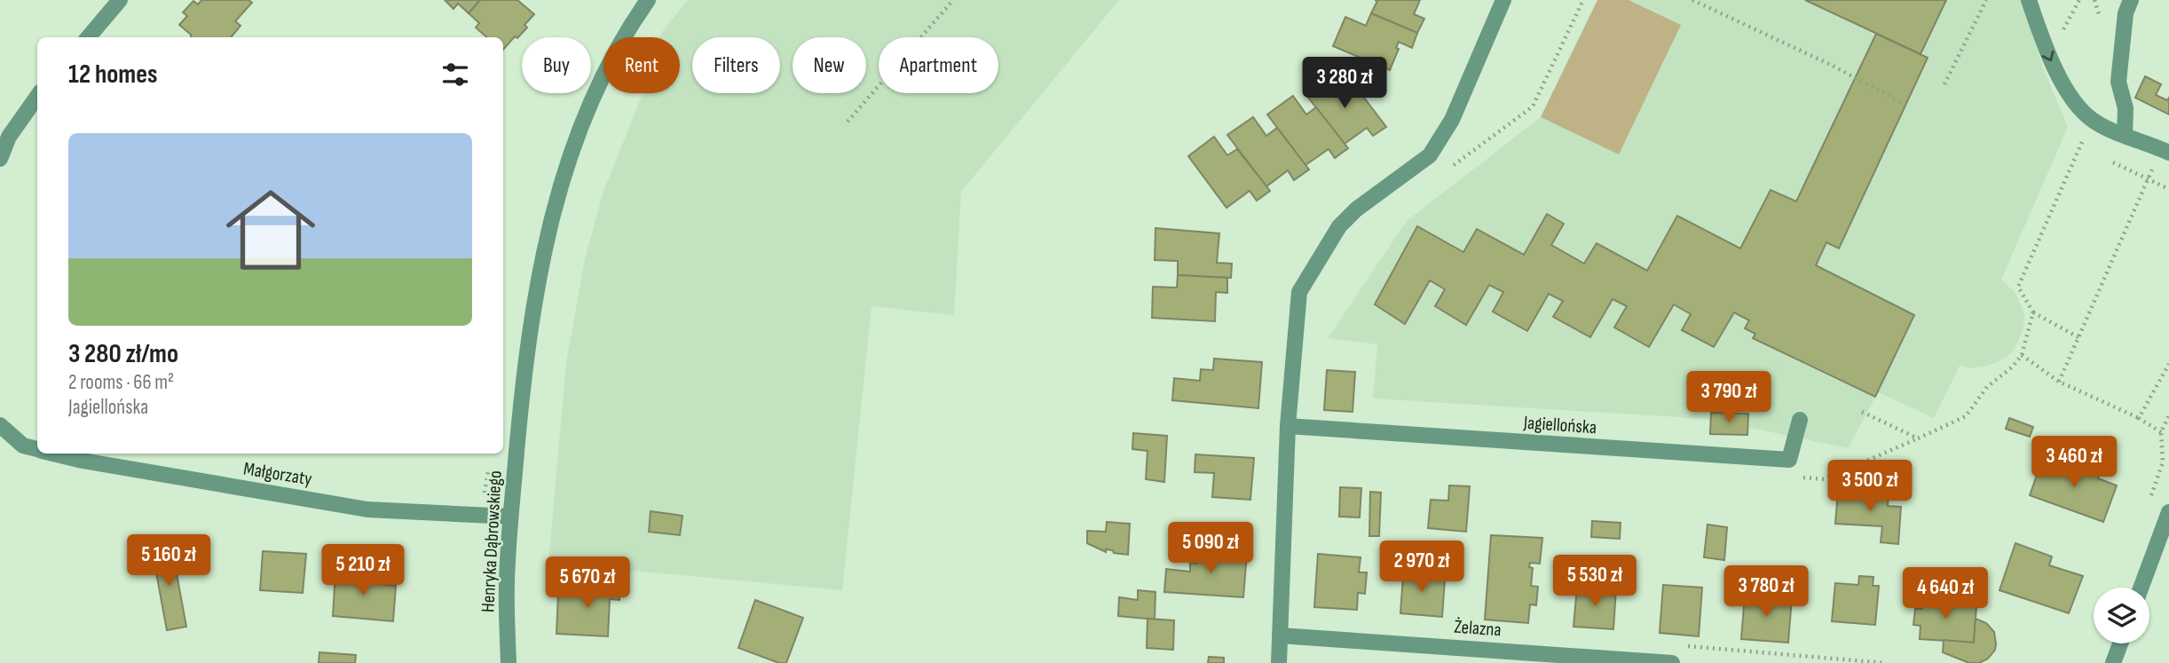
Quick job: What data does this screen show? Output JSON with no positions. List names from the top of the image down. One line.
{"streets":{"street":["Jagiellońska","Małgorzaty","Henryka Dąbrowskiego","Żelazna"]},"crossings":[["Małgorzaty","Henryka Dąbrowskiego"]],"page":{"chip":["Buy","Rent","Filters","New","Apartment"],"heading":"12 homes","price":["3 280 zł","3 790 zł","3 460 zł","3 500 zł","5 090 zł","5 160 zł","2 970 zł","5 210 zł","5 530 zł","5 670 zł","3 780 zł","4 640 zł"],"list":[{"name":"3 280 zł/mo","note":"2 rooms · 66 m² · Jagiellońska"}]}}
